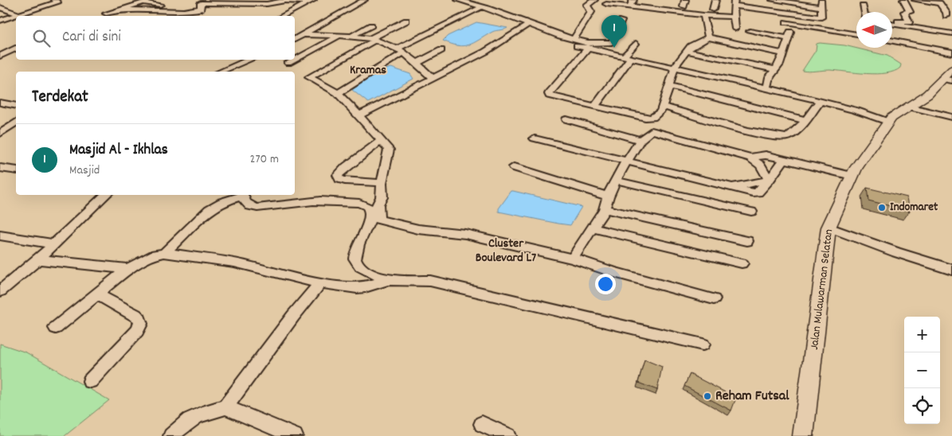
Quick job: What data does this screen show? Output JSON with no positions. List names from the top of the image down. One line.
{"streets":{"street":["Jalan Mulawarman Selatan"]},"districts":["Kramas","Cluster Boulevard L7"],"places":["Indomaret","Reham Futsal"],"north":"left","page":{"pins":"1","search":"Cari di sini","heading":"Terdekat","list":[{"mark":"1","name":"Masjid Al - Ikhlas","note":"Masjid","value":"270 m"}],"map_buttons":["+","−"]}}
